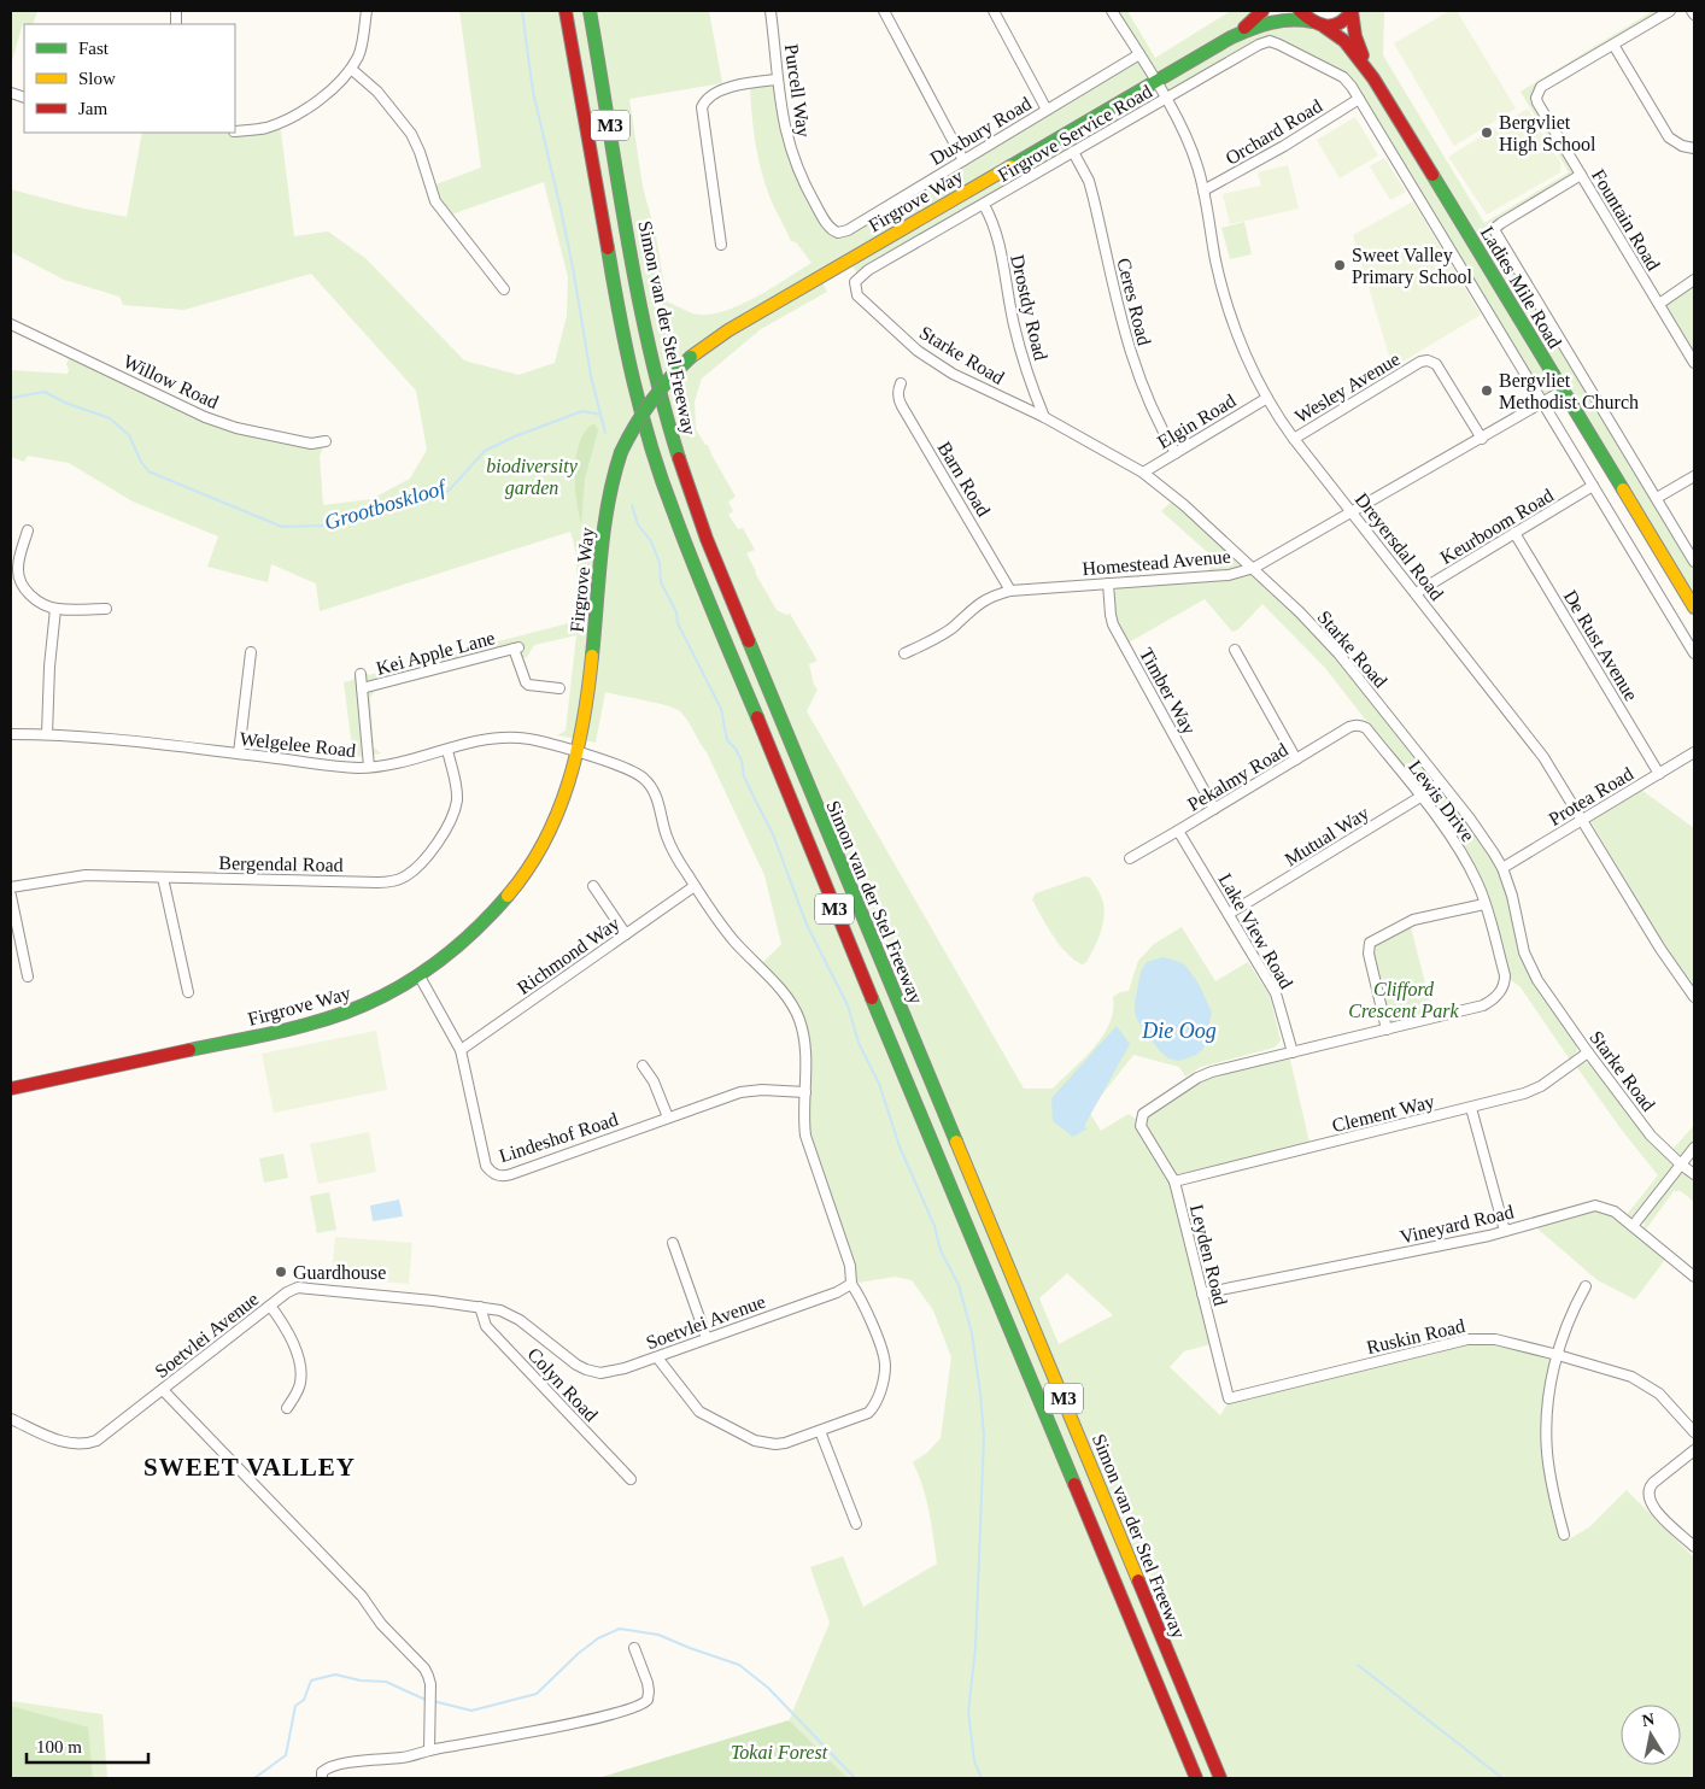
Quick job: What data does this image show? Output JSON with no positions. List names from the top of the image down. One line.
{"streets":{"main road":["M3","Firgrove Way","Ladies Mile Road","Simon van der Stel Freeway"],"street":["Purcell Way","Duxbury Road","Orchard Road","Firgrove Service Road","Fountain Road","Ceres Road","Drostdy Road","Starke Road","Willow Road","Wesley Avenue","Elgin Road","Barn Road","Keurboom Road","Dreyersdal Road","Homestead Avenue","De Rust Avenue","Kei Apple Lane","Timber Way","Welgelee Road","Pekalmy Road","Protea Road","Lewis Drive","Mutual Way","Bergendal Road","Lake View Road","Richmond Way","Clement Way","Lindeshof Road","Vineyard Road","Leyden Road","Soetvlei Avenue","Ruskin Road","Colyn Road"]},"crossings":[["Purcell Way","Duxbury Road"],["Duxbury Road","Dreyersdal Road"],["Orchard Road","Firgrove Service Road"],["Orchard Road","Dreyersdal Road"],["Firgrove Service Road","Ceres Road"],["Firgrove Service Road","Drostdy Road"],["Firgrove Service Road","Starke Road"],["Firgrove Service Road","Dreyersdal Road"],["Firgrove Way","Ladies Mile Road"],["Firgrove Way","Dreyersdal Road"],["Firgrove Way","Welgelee Road"],["Firgrove Way","Lindeshof Road"],["Ladies Mile Road","Homestead Avenue"],["Ceres Road","Elgin Road"],["Drostdy Road","Starke Road"],["Starke Road","Elgin Road"],["Starke Road","Homestead Avenue"],["Starke Road","Protea Road"],["Starke Road","Mutual Way"],["Starke Road","Clement Way"],["Wesley Avenue","Dreyersdal Road"],["Wesley Avenue","Homestead Avenue"],["Elgin Road","Dreyersdal Road"],["Barn Road","Homestead Avenue"],["Keurboom Road","Dreyersdal Road"],["Keurboom Road","De Rust Avenue"],["Dreyersdal Road","Homestead Avenue"],["Dreyersdal Road","Protea Road"],["Homestead Avenue","Timber Way"],["De Rust Avenue","Protea Road"],["Timber Way","Pekalmy Road"],["Welgelee Road","Bergendal Road"],["Pekalmy Road","Lewis Drive"],["Pekalmy Road","Lake View Road"],["Lewis Drive","Mutual Way"],["Mutual Way","Lake View Road"],["Lake View Road","Leyden Road"],["Richmond Way","Lindeshof Road"],["Clement Way","Leyden Road"],["Vineyard Road","Leyden Road"],["Leyden Road","Ruskin Road"],["Soetvlei Avenue","Colyn Road"]],"districts":["SWEET VALLEY"],"water":["Grootboskloof","Die Oog"],"parks":["biodiversity garden","Clifford Crescent Park","Tokai Forest"],"places":["Bergvliet High School","Sweet Valley Primary School","Bergvliet Methodist Church","Guardhouse"],"legend":["Fast","Slow","Jam"],"scale_bar":"100 m","north":"top"}
